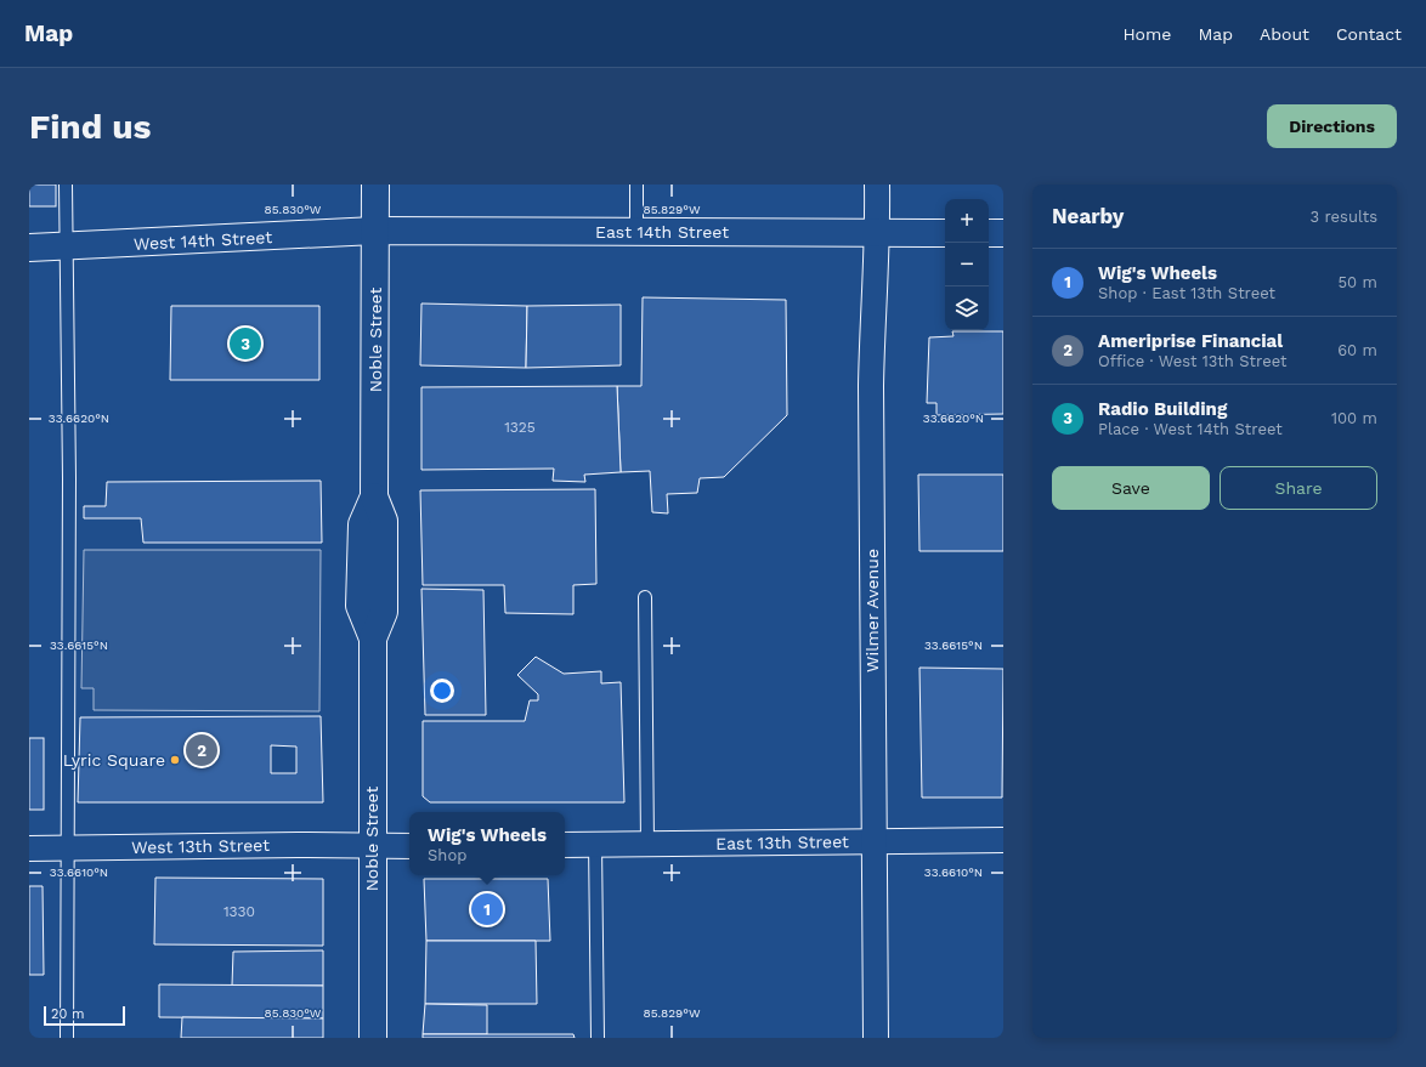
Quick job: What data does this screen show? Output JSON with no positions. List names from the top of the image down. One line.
{"streets":{"street":["East 14th Street","West 14th Street","Noble Street","Wilmer Avenue","East 13th Street","West 13th Street"]},"crossings":[["East 14th Street","West 14th Street"],["East 14th Street","Noble Street"],["East 14th Street","Wilmer Avenue"],["West 14th Street","Noble Street"],["Noble Street","West 13th Street"],["Wilmer Avenue","East 13th Street"]],"places":["Lyric Square"],"house_numbers":["1325","1330"],"scale_bar":"20 m","page":{"header":"Map","nav":["Home","Map","About","Contact"],"buttons":["Directions",["Save","Share"]],"title":"Find us","heading":["Nearby","3 results"],"map_buttons":["+","−"],"list":[{"mark":"1","name":"Wig's Wheels","note":"Shop · East 13th Street","value":"50 m"},{"mark":"2","name":"Ameriprise Financial","note":"Office · West 13th Street","value":"60 m"},{"mark":"3","name":"Radio Building","note":"Place · West 14th Street","value":"100 m"}],"pins":["3","2","1"],"popup":["Wig's Wheels","Shop"],"scale":"20 m"},"coordinates":["85.830°W","85.829°W","33.6620°N","33.6615°N","33.6610°N"]}
